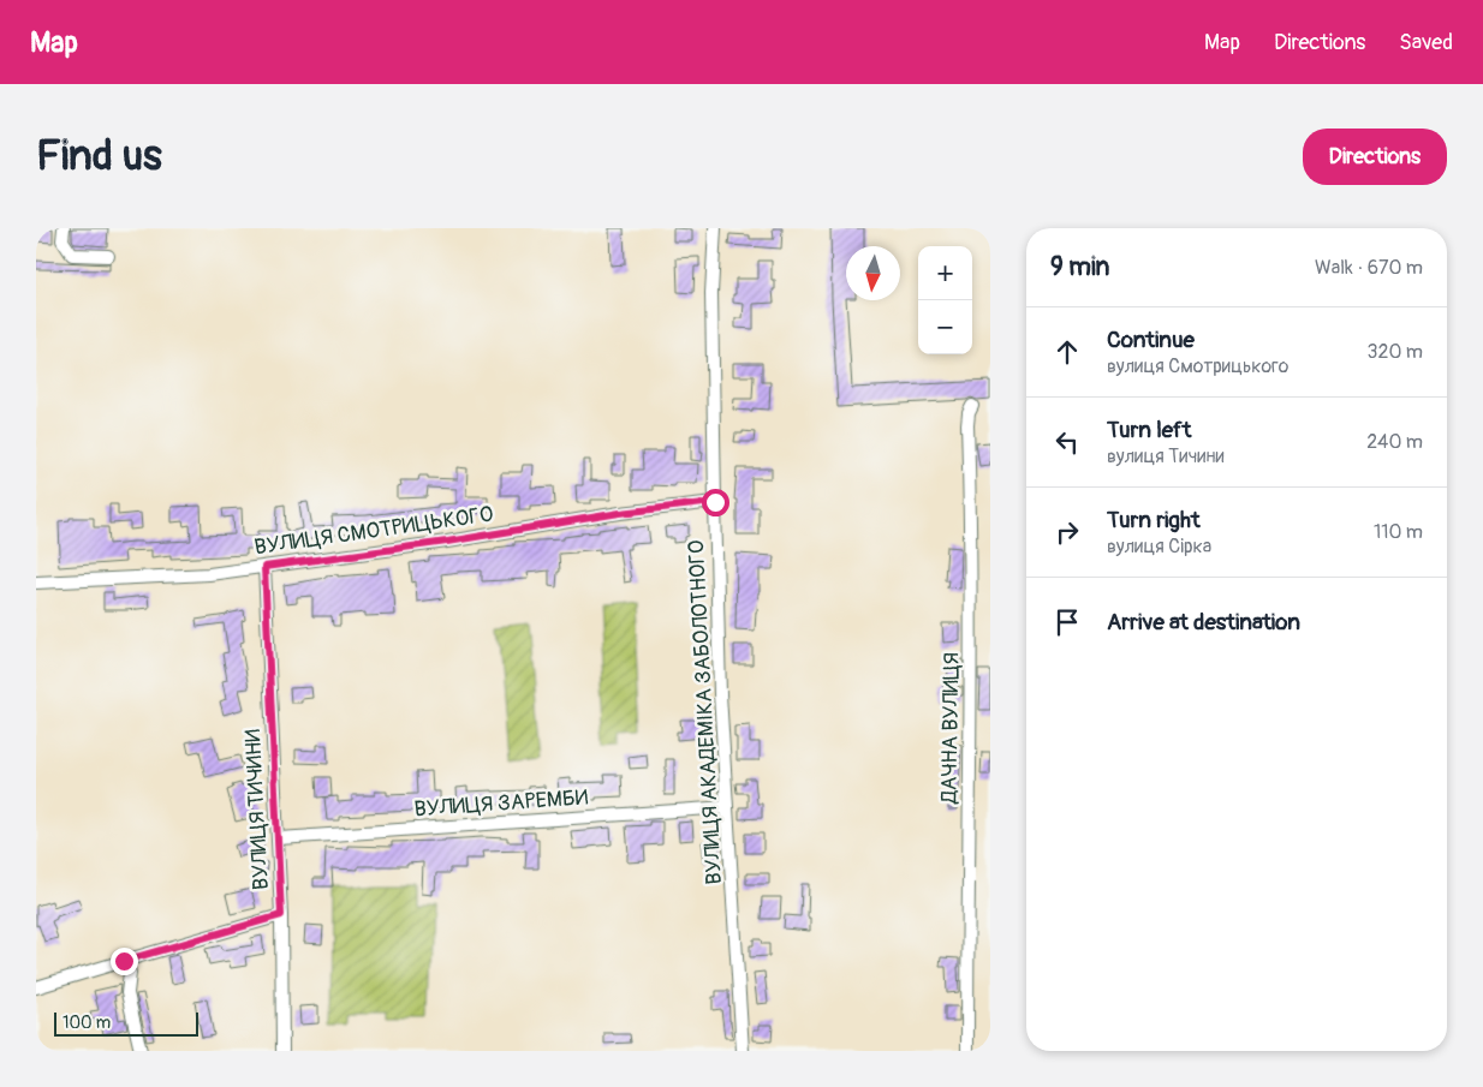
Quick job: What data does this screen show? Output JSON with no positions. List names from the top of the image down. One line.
{"streets":{"street":["ВУЛИЦЯ СМОТРИЦЬКОГО","ВУЛИЦЯ АКАДЕМІКА ЗАБОЛОТНОГО","ДАЧНА ВУЛИЦЯ","ВУЛИЦЯ ЗАРЕМБИ","ВУЛИЦЯ ТИЧИНИ"]},"crossings":[["ВУЛИЦЯ СМОТРИЦЬКОГО","ВУЛИЦЯ АКАДЕМІКА ЗАБОЛОТНОГО"],["ВУЛИЦЯ СМОТРИЦЬКОГО","ВУЛИЦЯ ТИЧИНИ"],["ВУЛИЦЯ АКАДЕМІКА ЗАБОЛОТНОГО","ВУЛИЦЯ ЗАРЕМБИ"],["ВУЛИЦЯ ЗАРЕМБИ","ВУЛИЦЯ ТИЧИНИ"]],"scale_bar":"100 m","north":"bottom","page":{"header":"Map","nav":["Map","Directions","Saved"],"buttons":"Directions","title":"Find us","heading":["9 min","Walk · 670 m"],"map_buttons":["+","−"],"list":[["Continue","вулиця Смотрицького","320 m"],["Turn left","вулиця Тичини","240 m"],["Turn right","вулиця Сірка","110 m"],"Arrive at destination"],"scale":"100 m"}}
